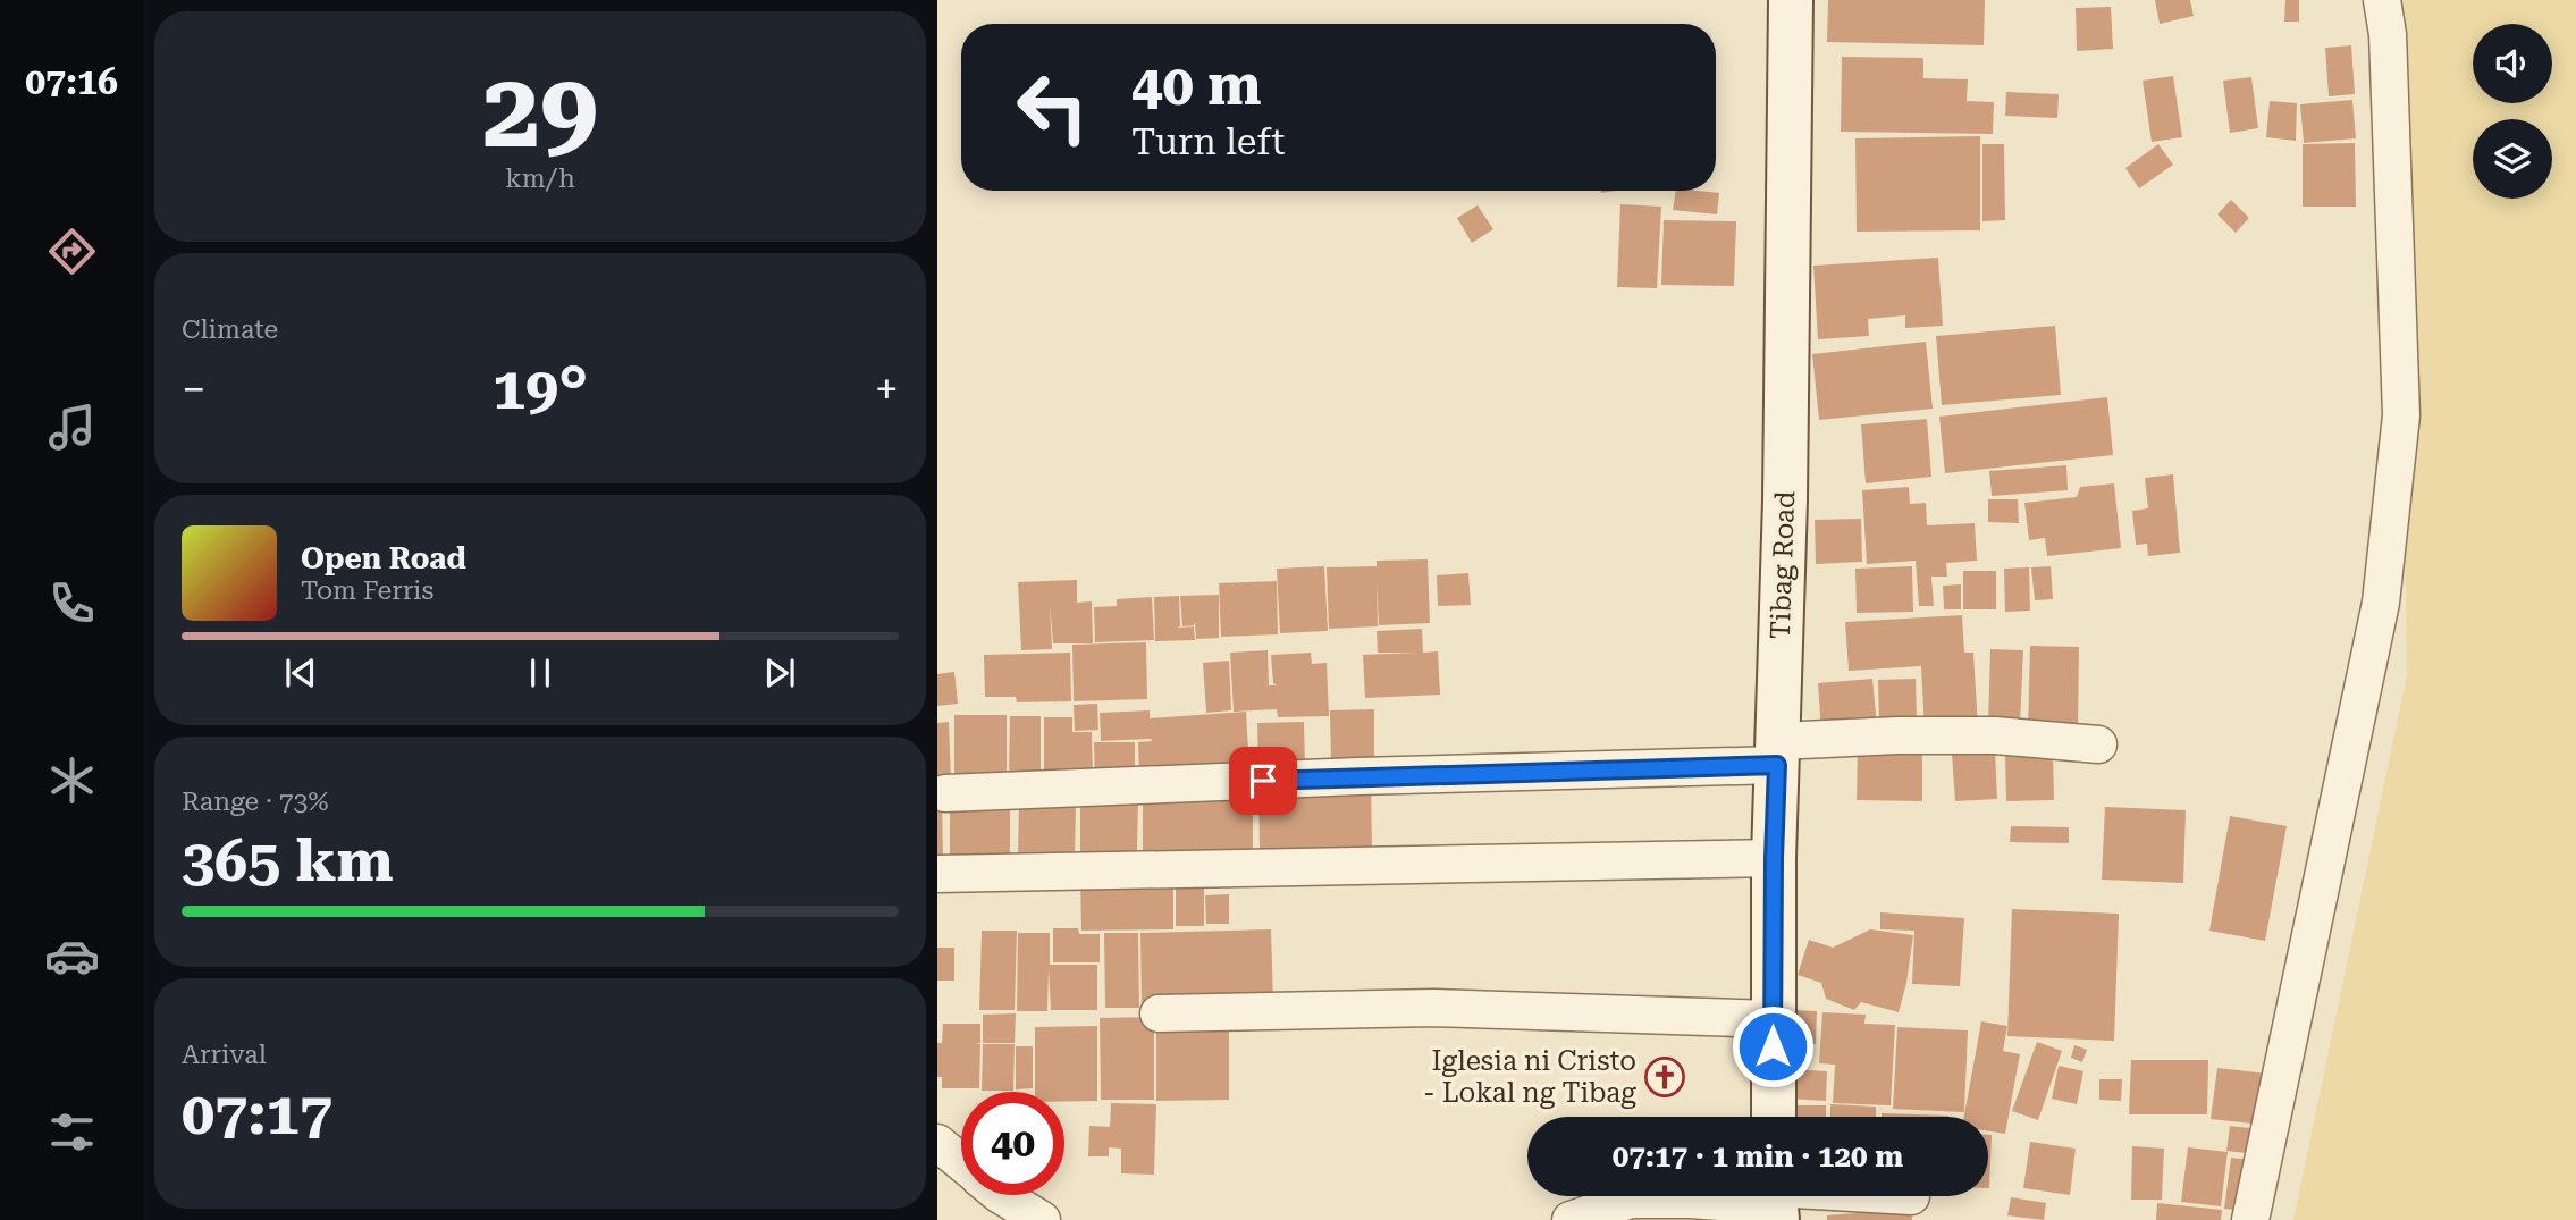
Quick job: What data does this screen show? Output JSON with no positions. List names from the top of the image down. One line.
{"streets":{"street":["Tibag Road"]},"places":{"church":["Iglesia ni Cristo - Lokal ng Tibag"]},"page":{"tabs":"07:16","tile":[["29","km/h"],"Climate",["Range · 73%","365 km"],["Arrival","07:17"]],"turn":["40 m","Turn left"],"heat":["−","19°","+"],"song":["Open Road","Tom Ferris"],"limit":"40","trip":"07:17 · 1 min · 120 m"}}
